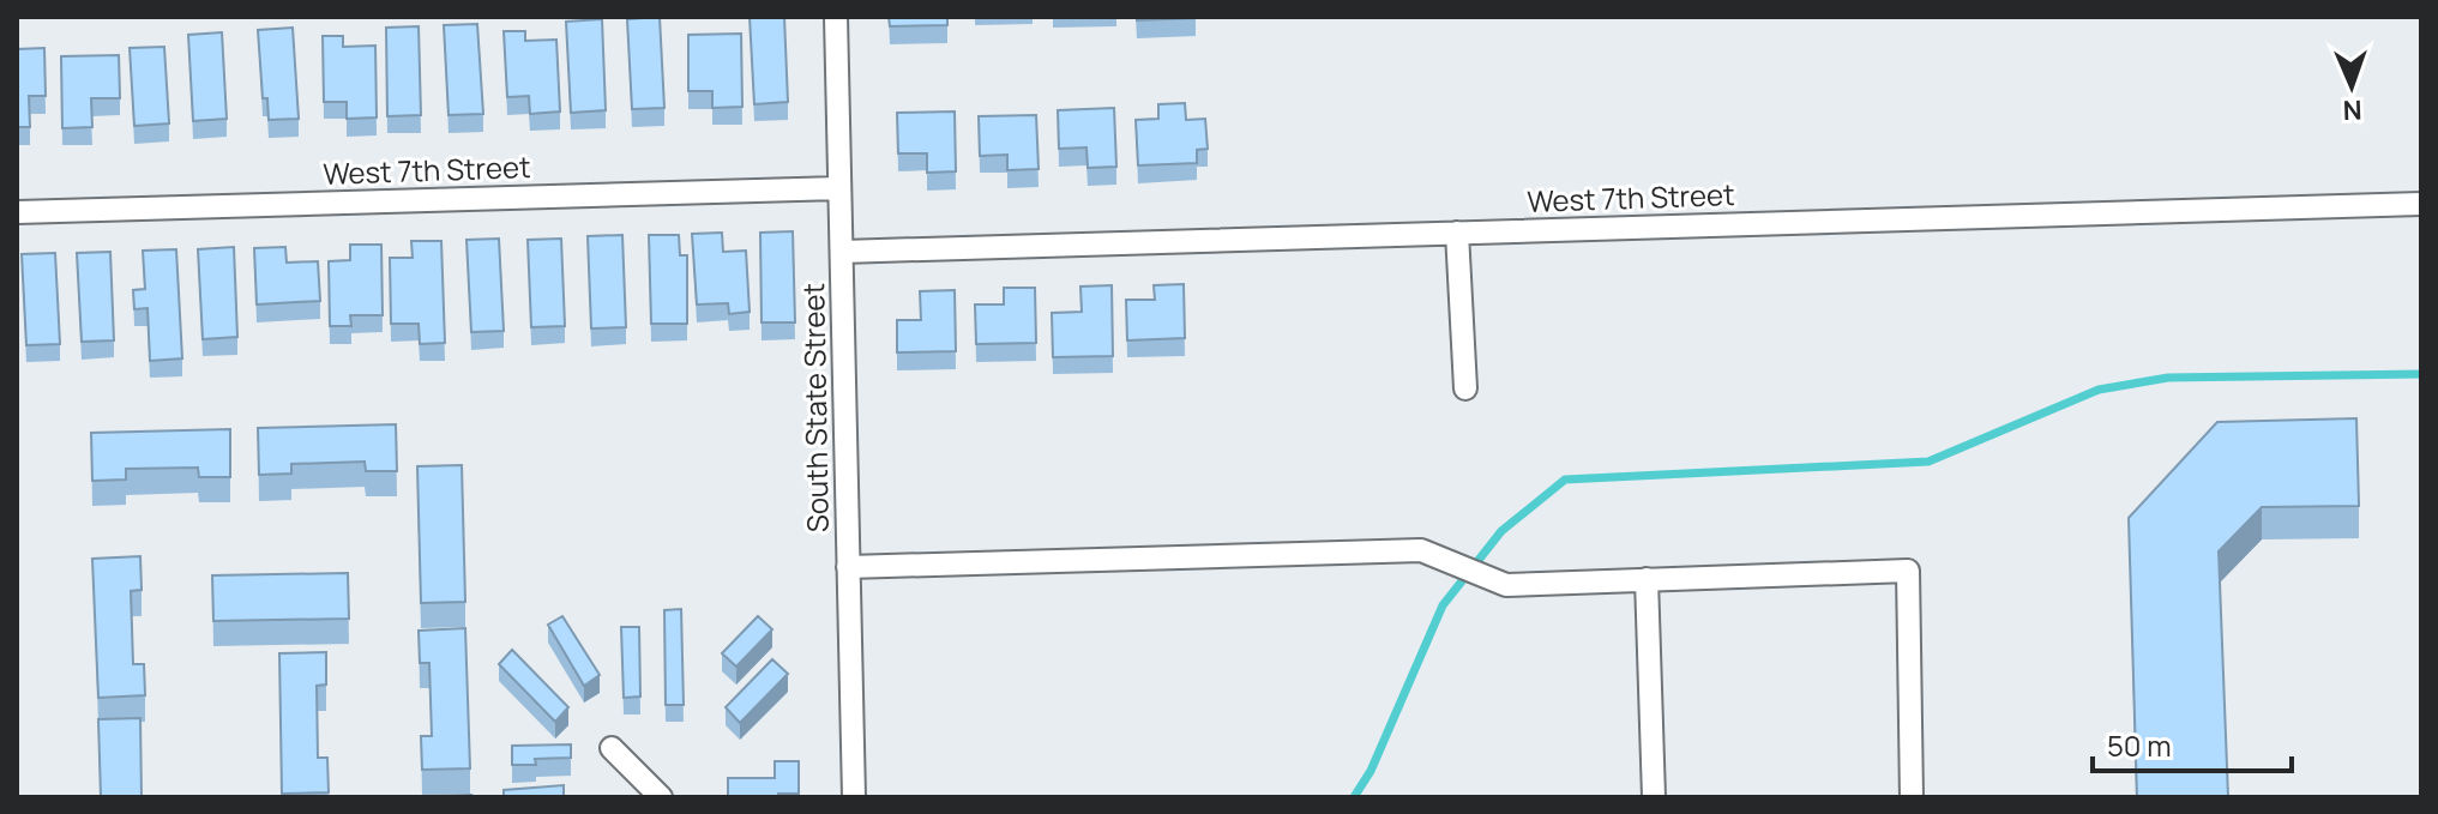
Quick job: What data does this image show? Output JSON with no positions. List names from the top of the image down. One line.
{"streets":{"street":["West 7th Street","South State Street"]},"crossings":[["West 7th Street","South State Street"]],"scale_bar":"50 m","north":"bottom"}
